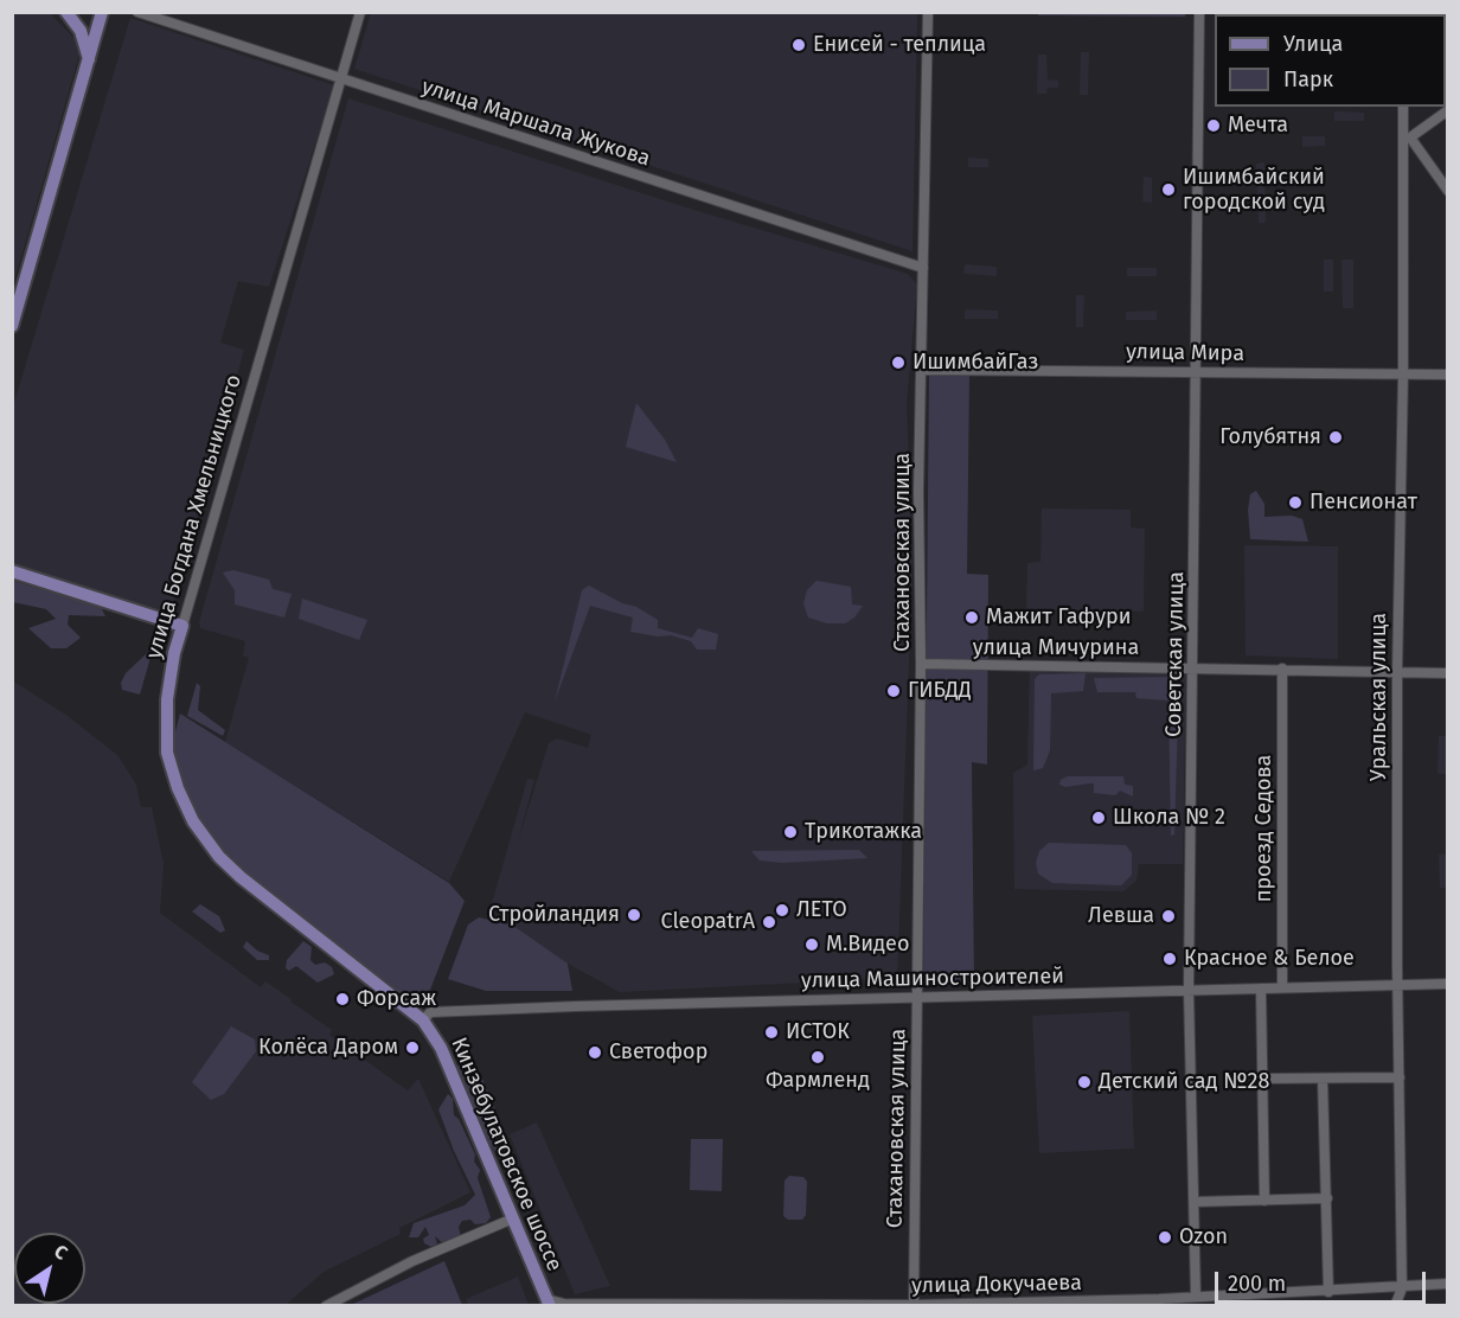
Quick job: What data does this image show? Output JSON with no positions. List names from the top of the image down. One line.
{"streets":{"main road":["улица Богдана Хмельницкого","Кинзебулатовское шоссе"],"street":["улица Маршала Жукова","улица Мира","Стахановская улица","улица Мичурина","Советская улица","Уральская улица","проезд Седова","улица Машиностроителей","улица Докучаева"]},"crossings":[["улица Маршала Жукова","улица Богдана Хмельницкого"],["улица Маршала Жукова","Стахановская улица"],["улица Мира","Стахановская улица"],["улица Мира","Советская улица"],["улица Мира","Уральская улица"],["улица Богдана Хмельницкого","улица Машиностроителей"],["улица Богдана Хмельницкого","Кинзебулатовское шоссе"],["Стахановская улица","улица Мичурина"],["Стахановская улица","улица Машиностроителей"],["Стахановская улица","улица Докучаева"],["улица Мичурина","Советская улица"],["улица Мичурина","Уральская улица"],["улица Мичурина","проезд Седова"],["Советская улица","улица Машиностроителей"],["Советская улица","улица Докучаева"],["Уральская улица","улица Машиностроителей"],["Уральская улица","улица Докучаева"],["проезд Седова","улица Машиностроителей"],["улица Машиностроителей","Кинзебулатовское шоссе"],["Кинзебулатовское шоссе","улица Докучаева"]],"places":["Енисей - теплица","Мечта","Ишимбайский городской суд","ИшимбайГаз","Голубятня","Пенсионат","Мажит Гафури","ГИБДД","Школа № 2","Трикотажка","ЛЕТО","Стройландия","Левша","CleopatrA","М.Видео","Красное & Белое","Форсаж","ИСТОК","Колёса Даром","Светофор","Фармленд","Детский сад №28","Ozon"],"legend":["Улица","Парк"],"scale_bar":"200 m","north":"top right"}
